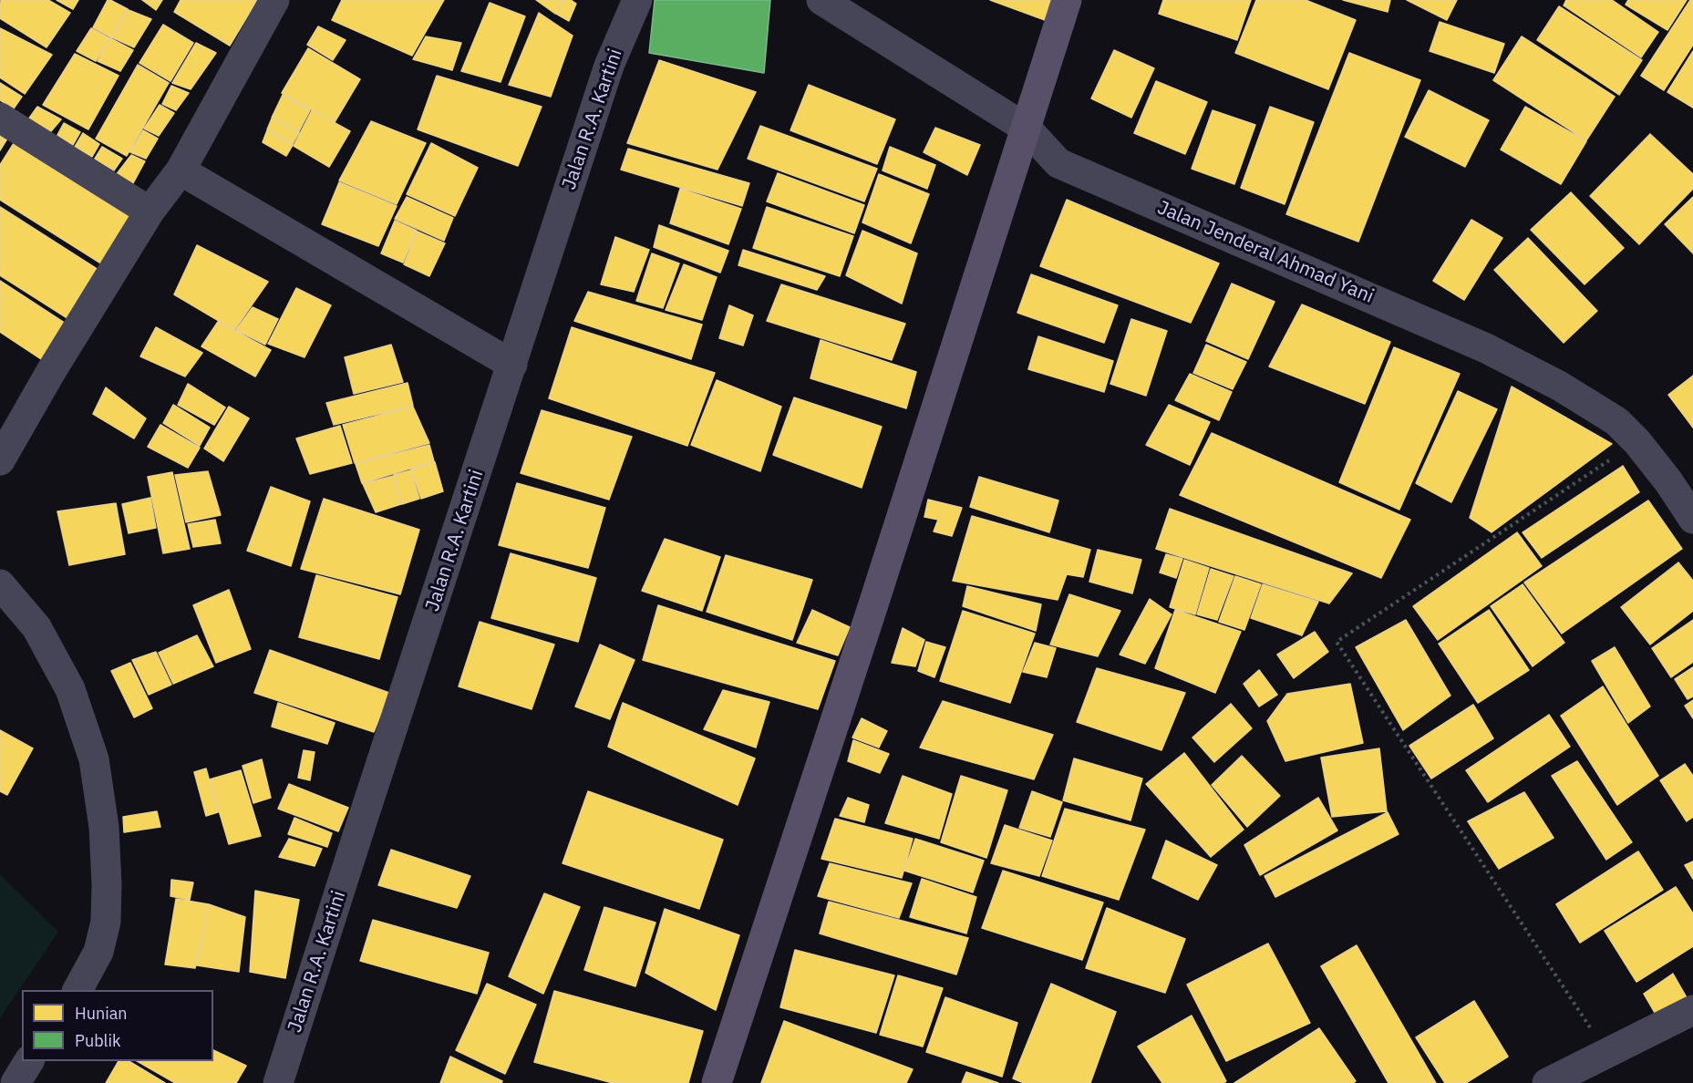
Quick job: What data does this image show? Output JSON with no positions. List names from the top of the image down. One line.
{"streets":{"street":["Jalan R.A. Kartini","Jalan Jenderal Ahmad Yani"]},"legend":["Hunian","Publik"]}
